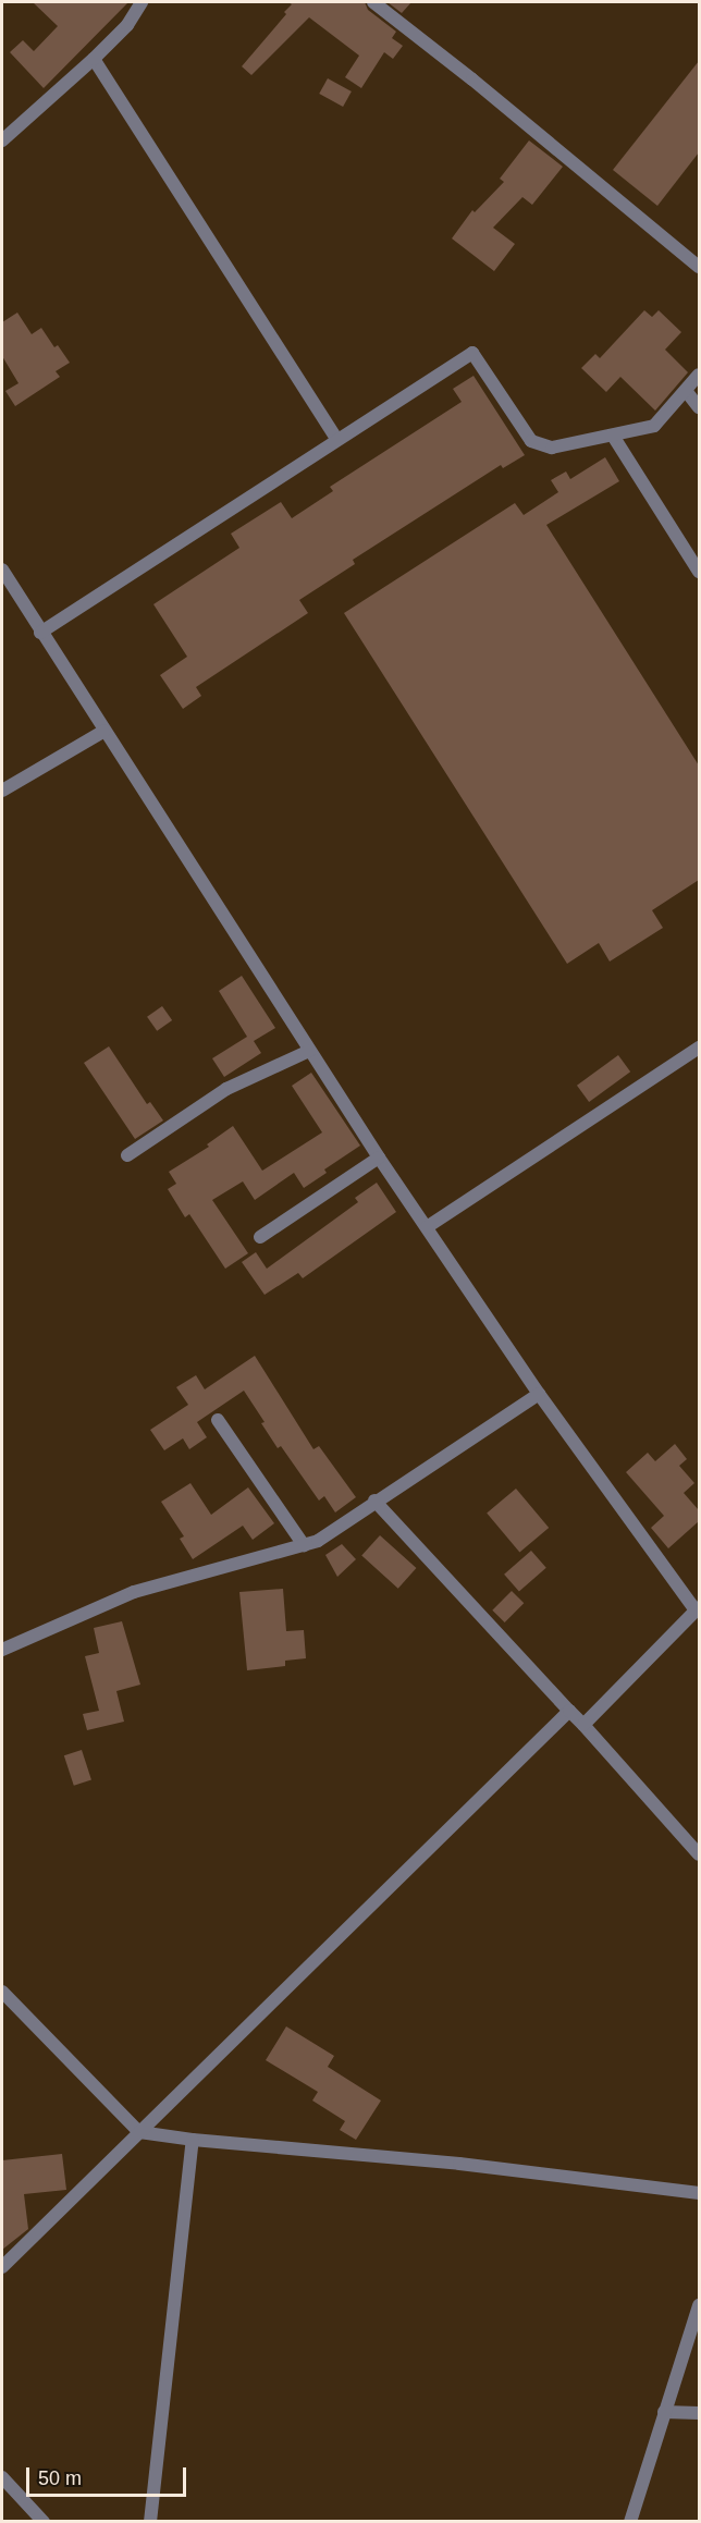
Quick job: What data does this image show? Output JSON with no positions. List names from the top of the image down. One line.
{"scale_bar":"50 m"}
